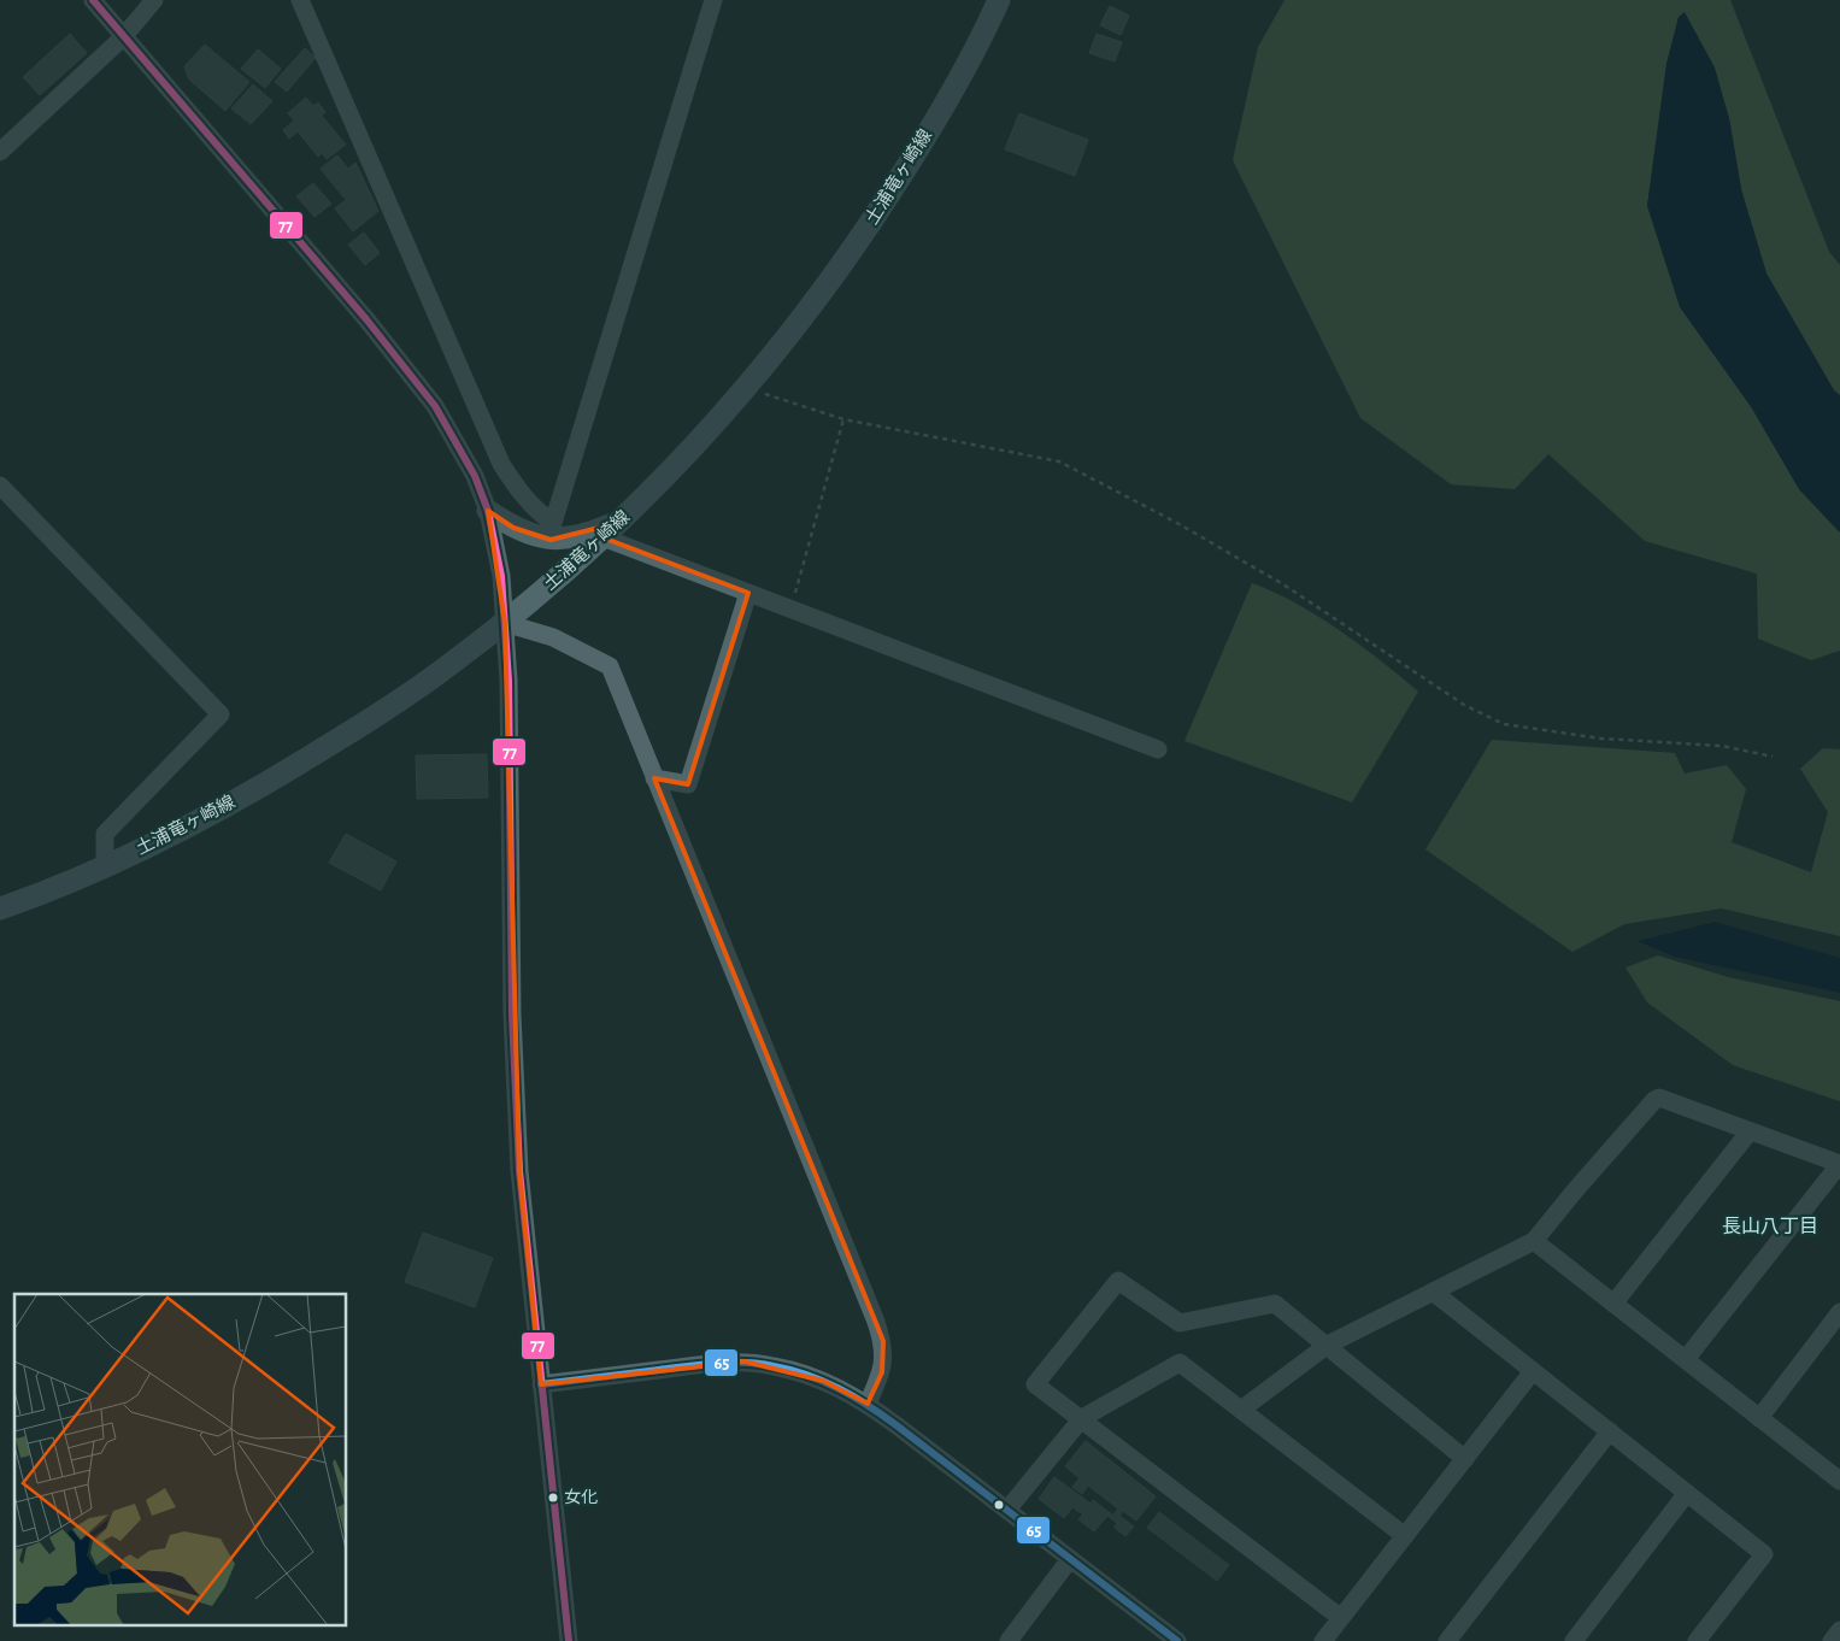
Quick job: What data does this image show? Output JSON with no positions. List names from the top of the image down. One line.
{"streets":{"main road":["土浦竜ヶ崎線"]},"districts":["長山八丁目"],"places":["女化"],"lines":["transit line 77","transit line 65"]}
